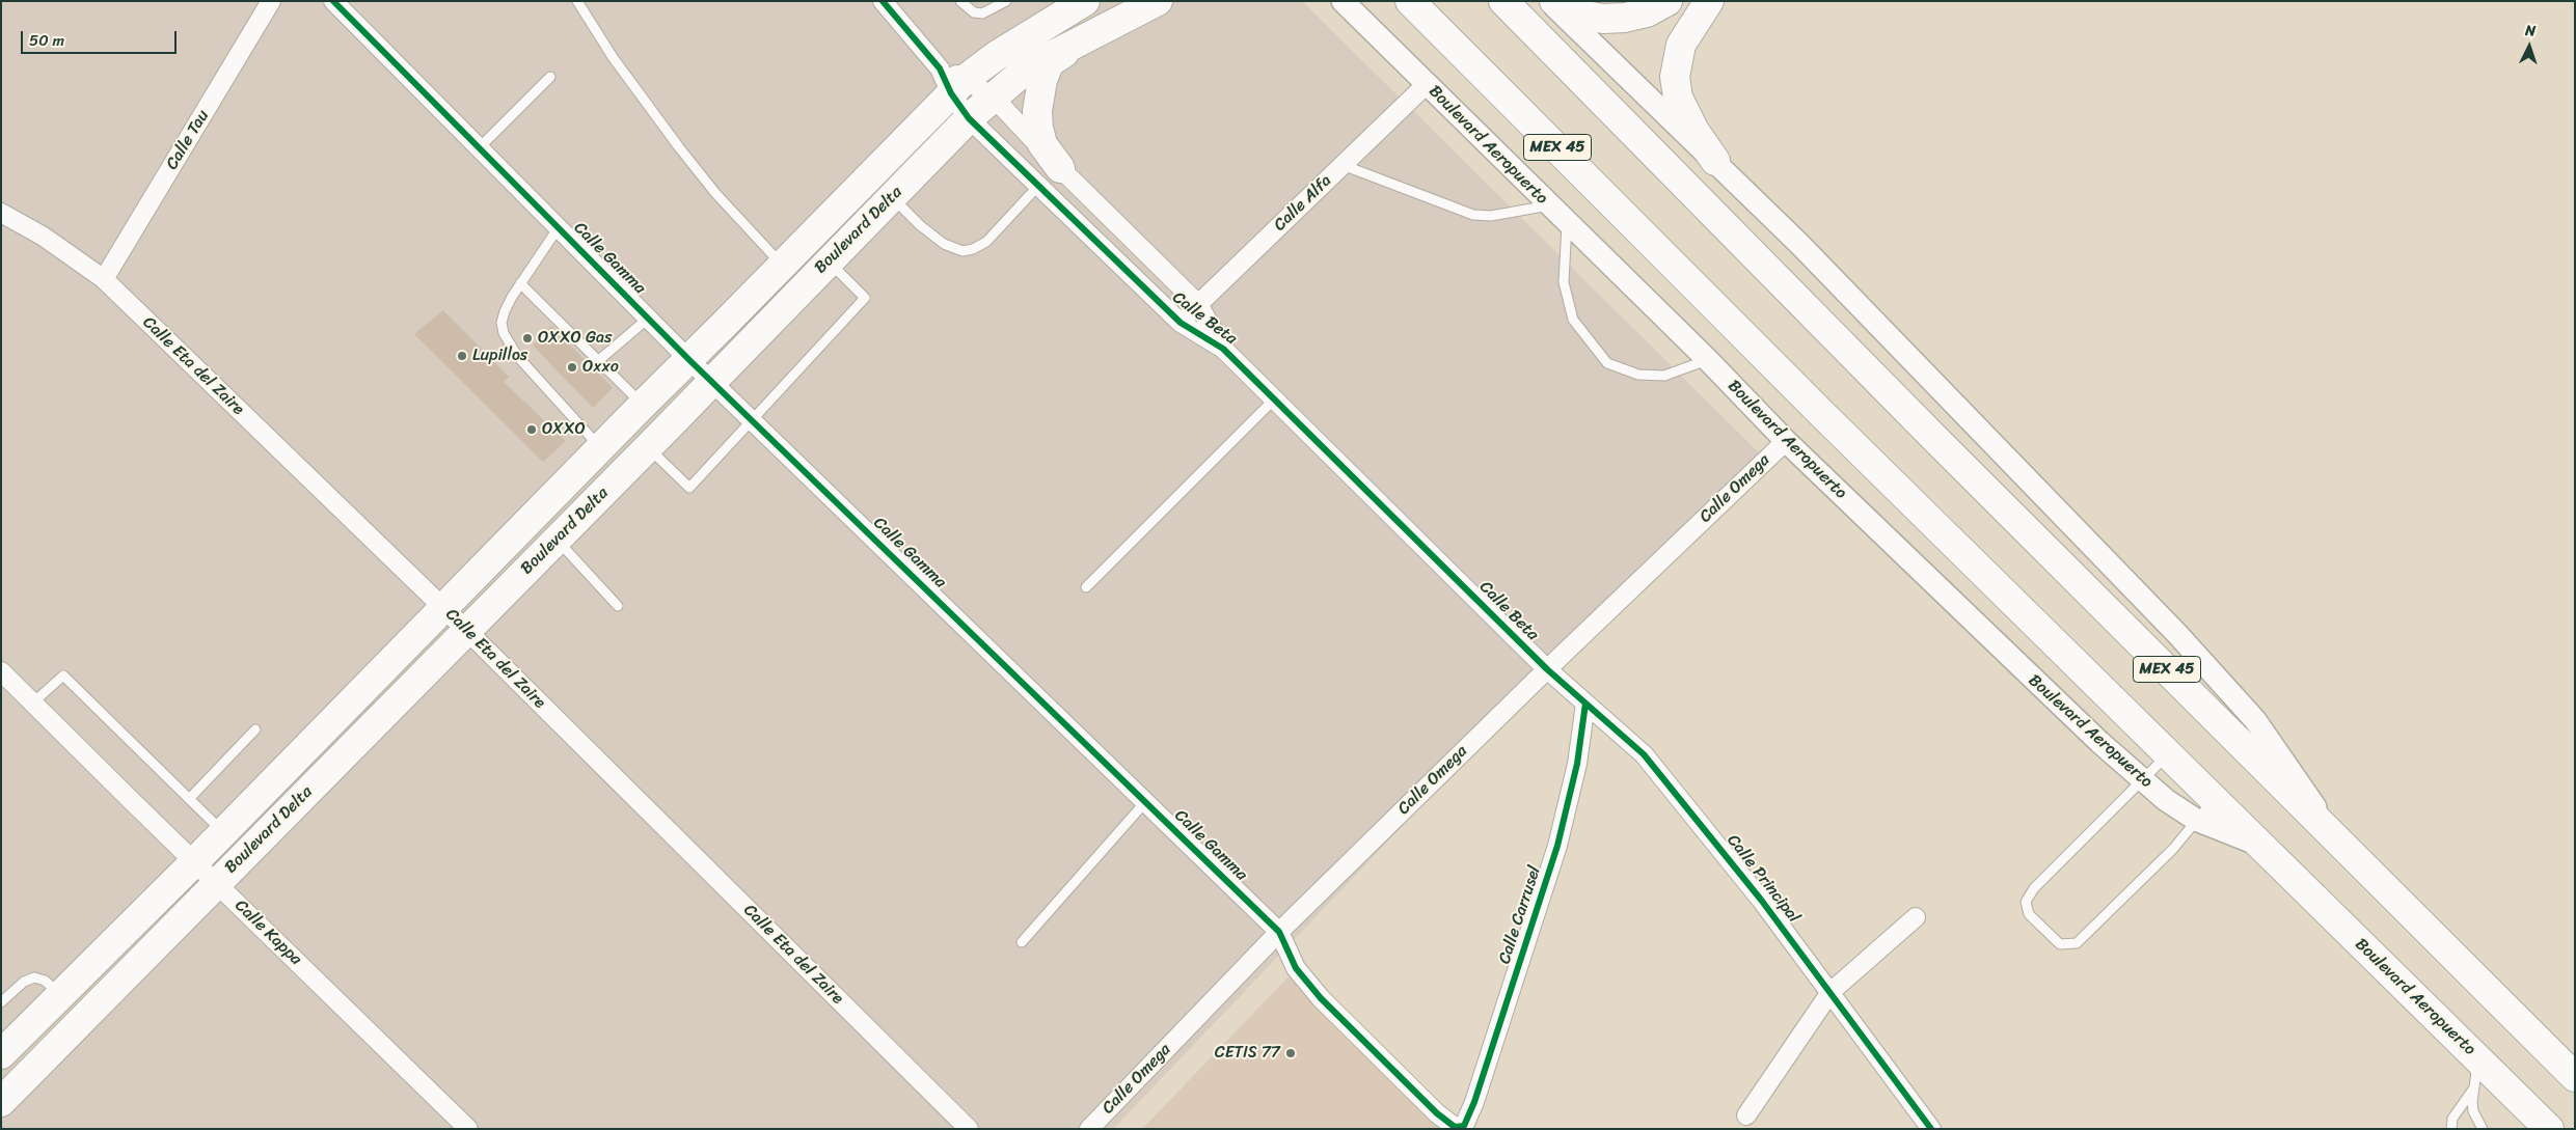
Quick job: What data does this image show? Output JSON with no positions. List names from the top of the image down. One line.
{"streets":{"main road":["Boulevard Aeropuerto","MEX 45","Boulevard Delta"],"street":["Calle Tau","Calle Alfa","Calle Gamma","Calle Beta","Calle Eta del Zaire","Calle Omega","Calle Principal","Calle Carrusel","Calle Kappa"]},"crossings":[["Calle Tau","Calle Eta del Zaire"],["Boulevard Aeropuerto","Calle Alfa"],["Boulevard Aeropuerto","Calle Omega"],["Calle Alfa","Calle Beta"],["Boulevard Delta","Calle Gamma"],["Boulevard Delta","Calle Beta"],["Boulevard Delta","Calle Eta del Zaire"],["Boulevard Delta","Calle Kappa"],["Calle Gamma","Calle Omega"],["Calle Gamma","Calle Carrusel"],["Calle Beta","Calle Omega"],["Calle Beta","Calle Principal"],["Calle Omega","Calle Principal"],["Calle Principal","Calle Carrusel"]],"places":["OXXO Gas","Lupillos","Oxxo","OXXO","CETIS 77"],"scale_bar":"50 m","north":"top"}
